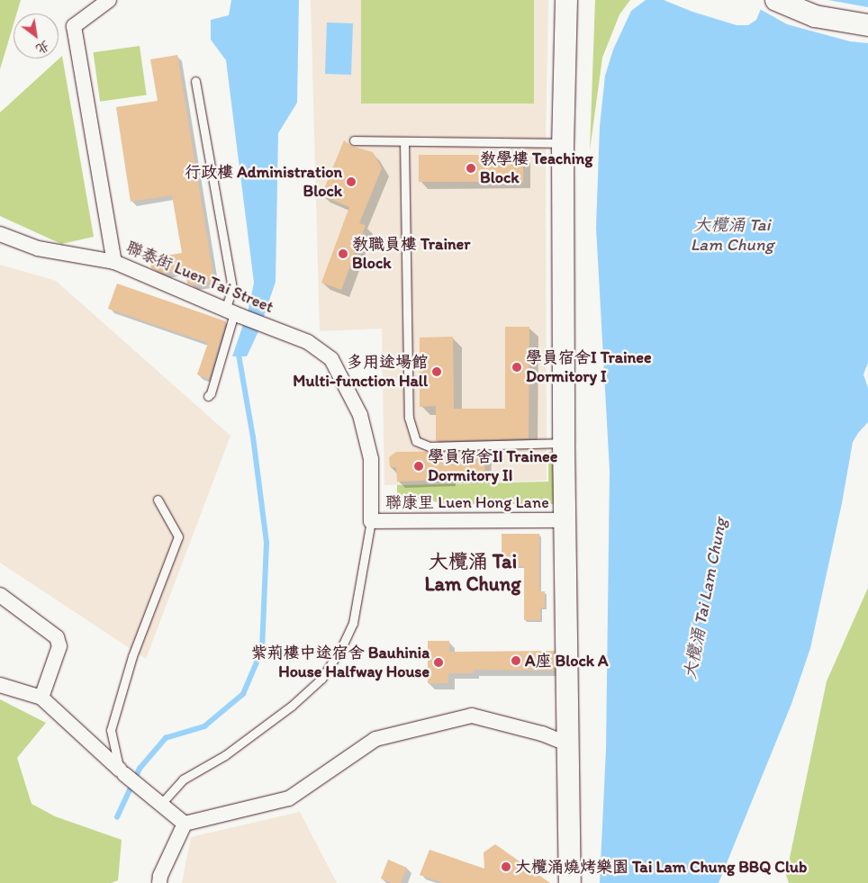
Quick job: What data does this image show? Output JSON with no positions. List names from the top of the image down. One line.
{"streets":{"street":["聯泰街 Luen Tai Street","聯康里 Luen Hong Lane"]},"crossings":[["聯泰街 Luen Tai Street","聯康里 Luen Hong Lane"]],"districts":["大欖涌 Tai Lam Chung"],"water":["大欖涌 Tai Lam Chung"],"places":["教學樓 Teaching Block","行政樓 Administration Block","教職員樓 Trainer Block","學員宿舍I Trainee Dormitory I","多用途場館 Multi-function Hall","學員宿舍II Trainee Dormitory II","A座 Block A","紫荊樓中途宿舍 Bauhinia House Halfway House","大欖涌燒烤樂園 Tai Lam Chung BBQ Club"],"north":"bottom right"}
